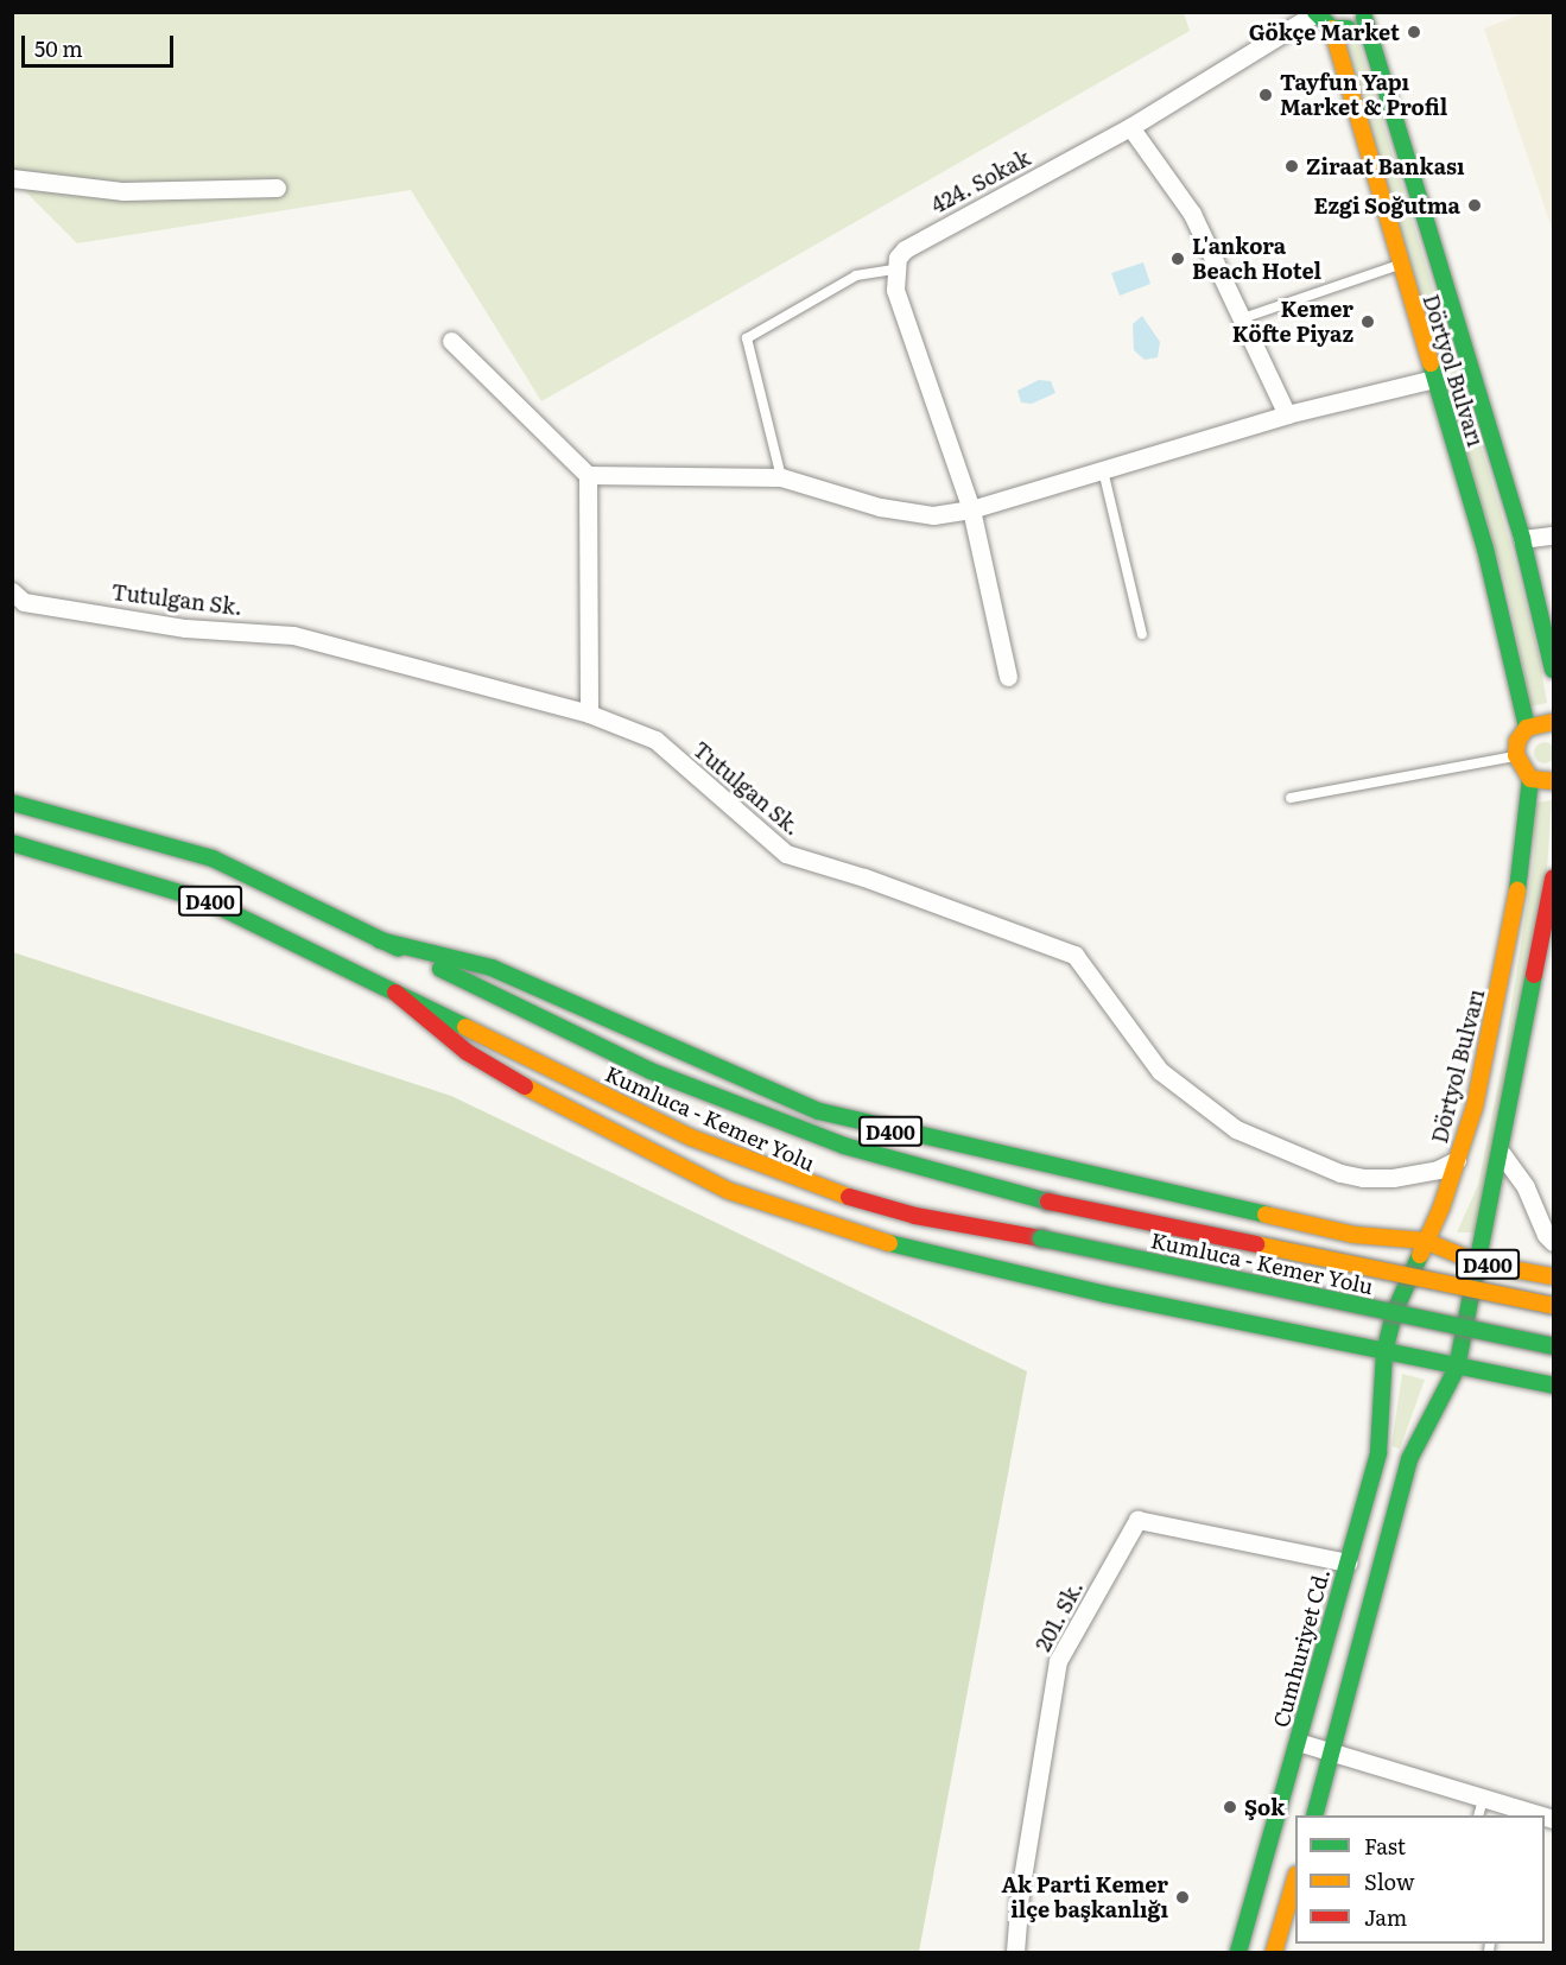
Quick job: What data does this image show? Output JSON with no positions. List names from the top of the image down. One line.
{"streets":{"main road":["Dörtyol Bulvarı","D400","Kumluca - Kemer Yolu","Cumhuriyet Cd."],"street":["424. Sokak","Tutulgan Sk.","201. Sk."]},"crossings":[["Dörtyol Bulvarı","Tutulgan Sk."],["Dörtyol Bulvarı","Kumluca - Kemer Yolu"],["Dörtyol Bulvarı","Cumhuriyet Cd."],["201. Sk.","Cumhuriyet Cd."]],"places":["Gökçe Market","Tayfun Yapı Market & Profil","Ziraat Bankası","Ezgi Soğutma","L'ankora Beach Hotel","Kemer Köfte Piyaz","Şok","Ak Parti Kemer ilçe başkanlığı"],"legend":["Fast","Slow","Jam"],"scale_bar":"50 m"}
